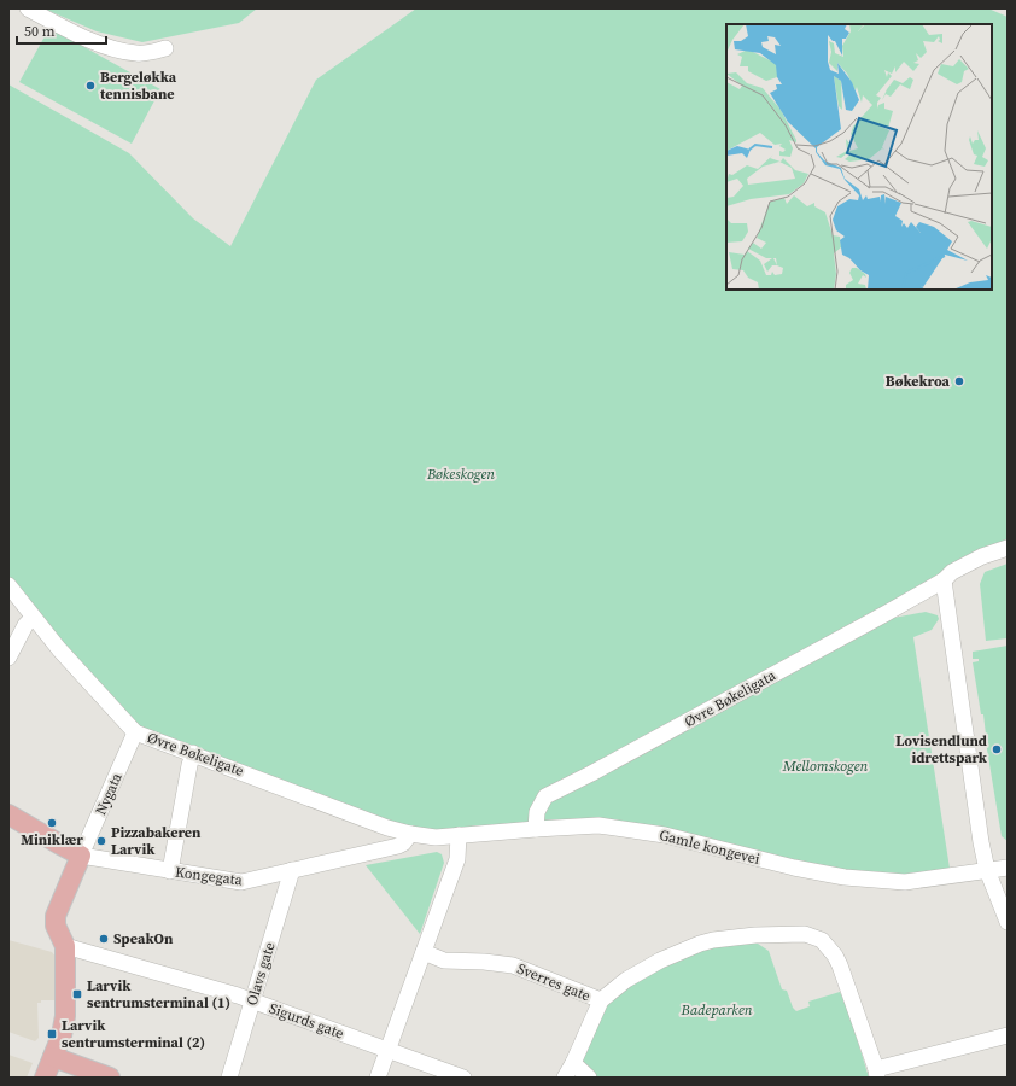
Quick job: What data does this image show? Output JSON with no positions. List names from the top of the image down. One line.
{"streets":{"main road":["Kongegata"],"street":["Øvre Bøkeligata","Øvre Bøkeligate","Nygata","Gamle kongevei","Olavs gate","Sverres gate","Sigurds gate"]},"crossings":[["Øvre Bøkeligata","Gamle kongevei"],["Øvre Bøkeligate","Nygata"],["Øvre Bøkeligate","Gamle kongevei"],["Øvre Bøkeligate","Kongegata"],["Nygata","Kongegata"],["Gamle kongevei","Kongegata"],["Kongegata","Olavs gate"],["Olavs gate","Sigurds gate"]],"parks":["Bøkeskogen","Mellomskogen","Badeparken"],"places":{"other":["Bergeløkka tennisbane","Bøkekroa","Lovisendlund idrettspark","Miniklær","Pizzabakeren Larvik","SpeakOn"],"transit":["Larvik sentrumsterminal (1)","Larvik sentrumsterminal (2)"]},"scale_bar":"50 m"}
